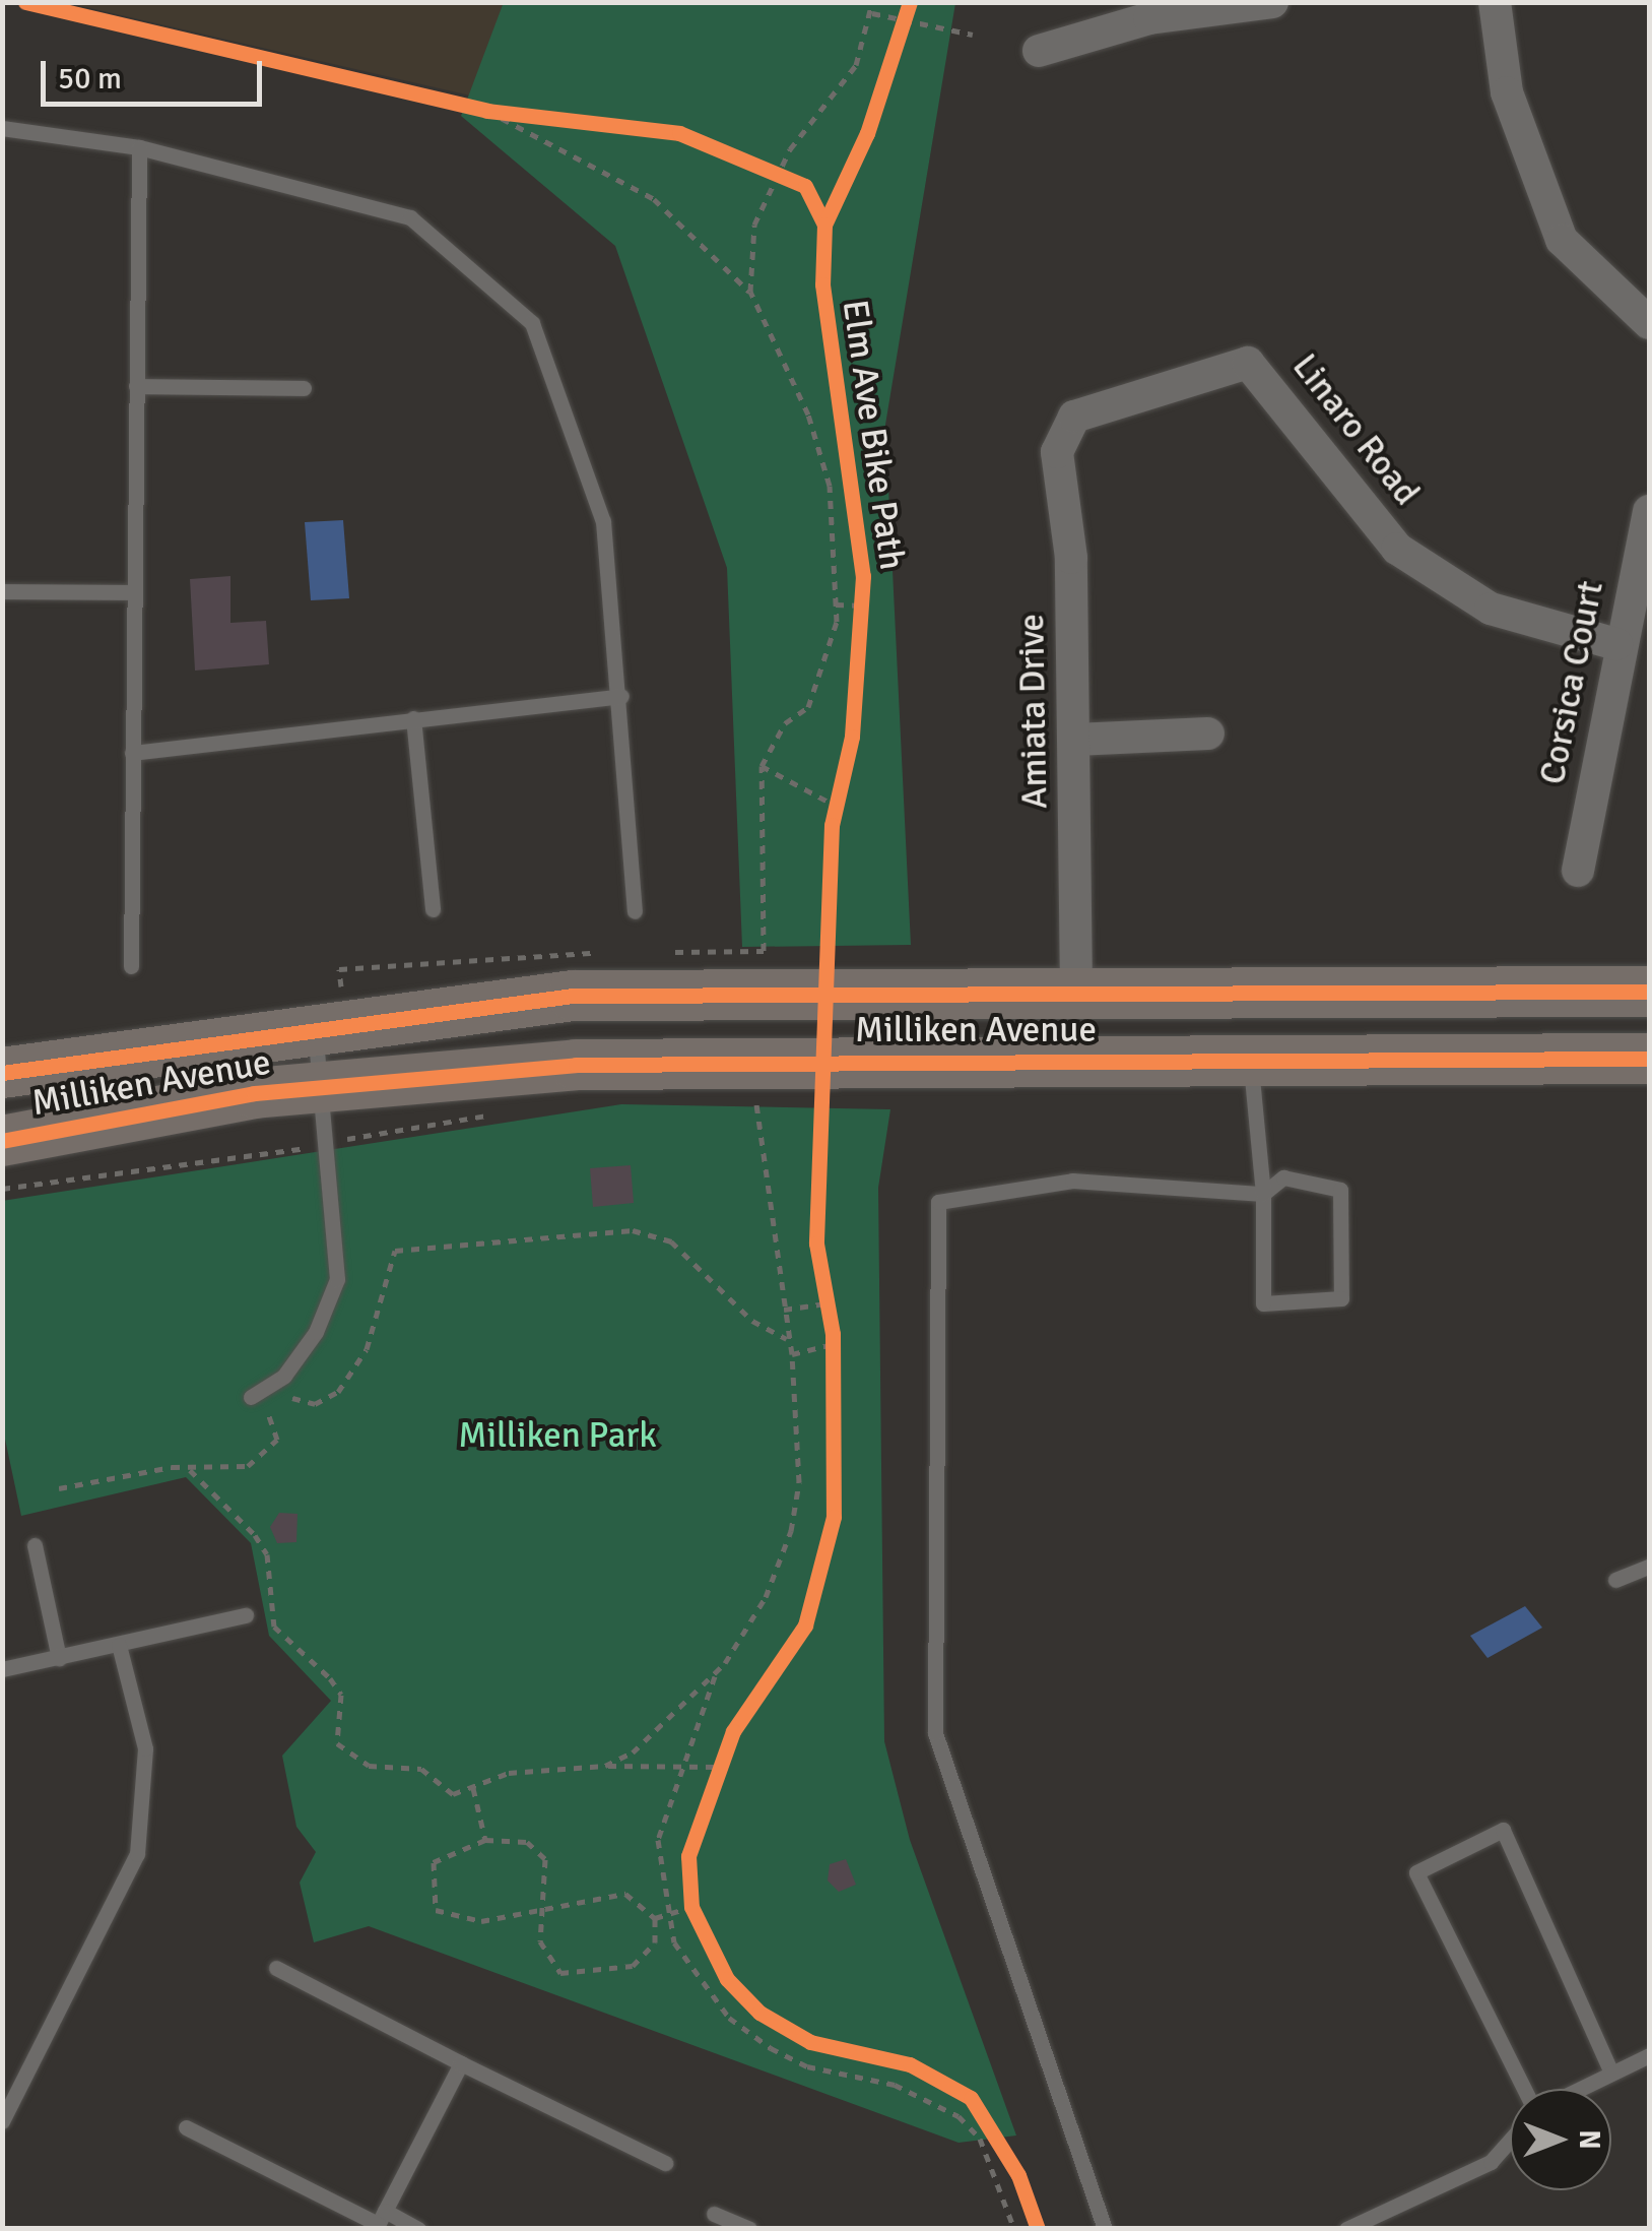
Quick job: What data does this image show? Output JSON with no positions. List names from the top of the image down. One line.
{"streets":{"main road":["Milliken Avenue"],"street":["Linaro Road","Corsica Court","Amiata Drive"],"cycle path":["Elm Ave Bike Path"]},"crossings":[["Linaro Road","Corsica Court"],["Linaro Road","Amiata Drive"],["Amiata Drive","Milliken Avenue"]],"parks":["Milliken Park"],"scale_bar":"50 m","north":"right"}
